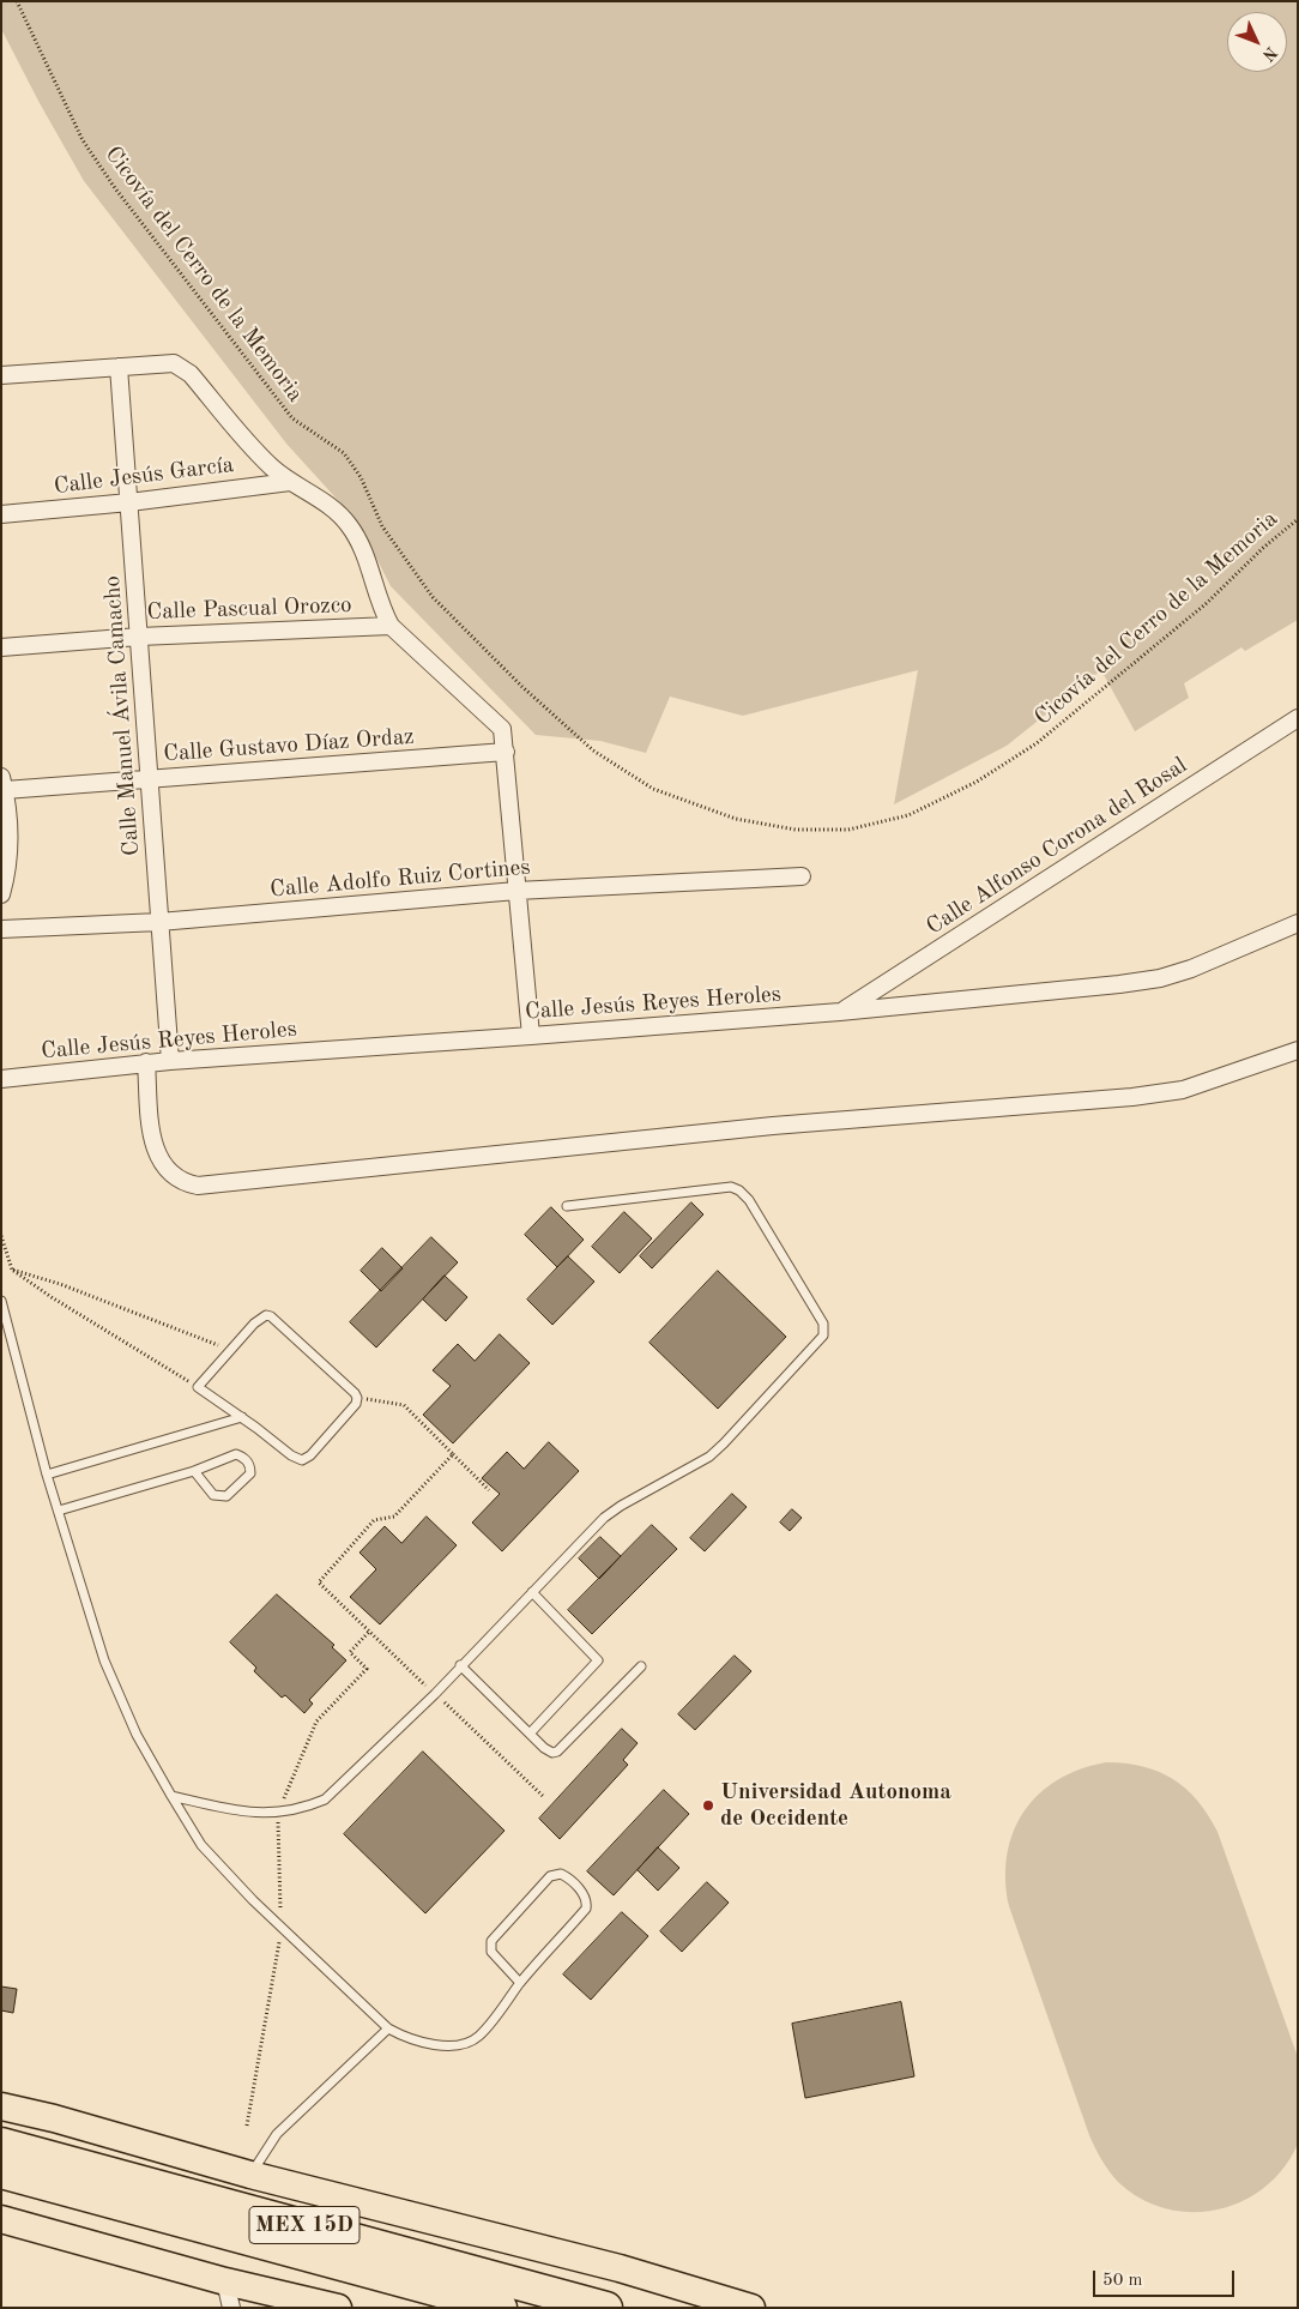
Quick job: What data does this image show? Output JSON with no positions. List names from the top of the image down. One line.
{"streets":{"highway":["MEX 15D"],"street":["Calle Jesús García","Calle Pascual Orozco","Calle Manuel Ávila Camacho","Calle Gustavo Díaz Ordaz","Calle Alfonso Corona del Rosal","Calle Adolfo Ruiz Cortines","Calle Jesús Reyes Heroles"],"path":["Cicovía del Cerro de la Memoria"]},"crossings":[["Calle Jesús García","Calle Manuel Ávila Camacho"],["Calle Pascual Orozco","Calle Manuel Ávila Camacho"],["Calle Manuel Ávila Camacho","Calle Gustavo Díaz Ordaz"],["Calle Manuel Ávila Camacho","Calle Adolfo Ruiz Cortines"],["Calle Manuel Ávila Camacho","Calle Jesús Reyes Heroles"],["Calle Alfonso Corona del Rosal","Calle Jesús Reyes Heroles"]],"places":["Universidad Autonoma de Occidente"],"scale_bar":"50 m","north":"bottom right"}
